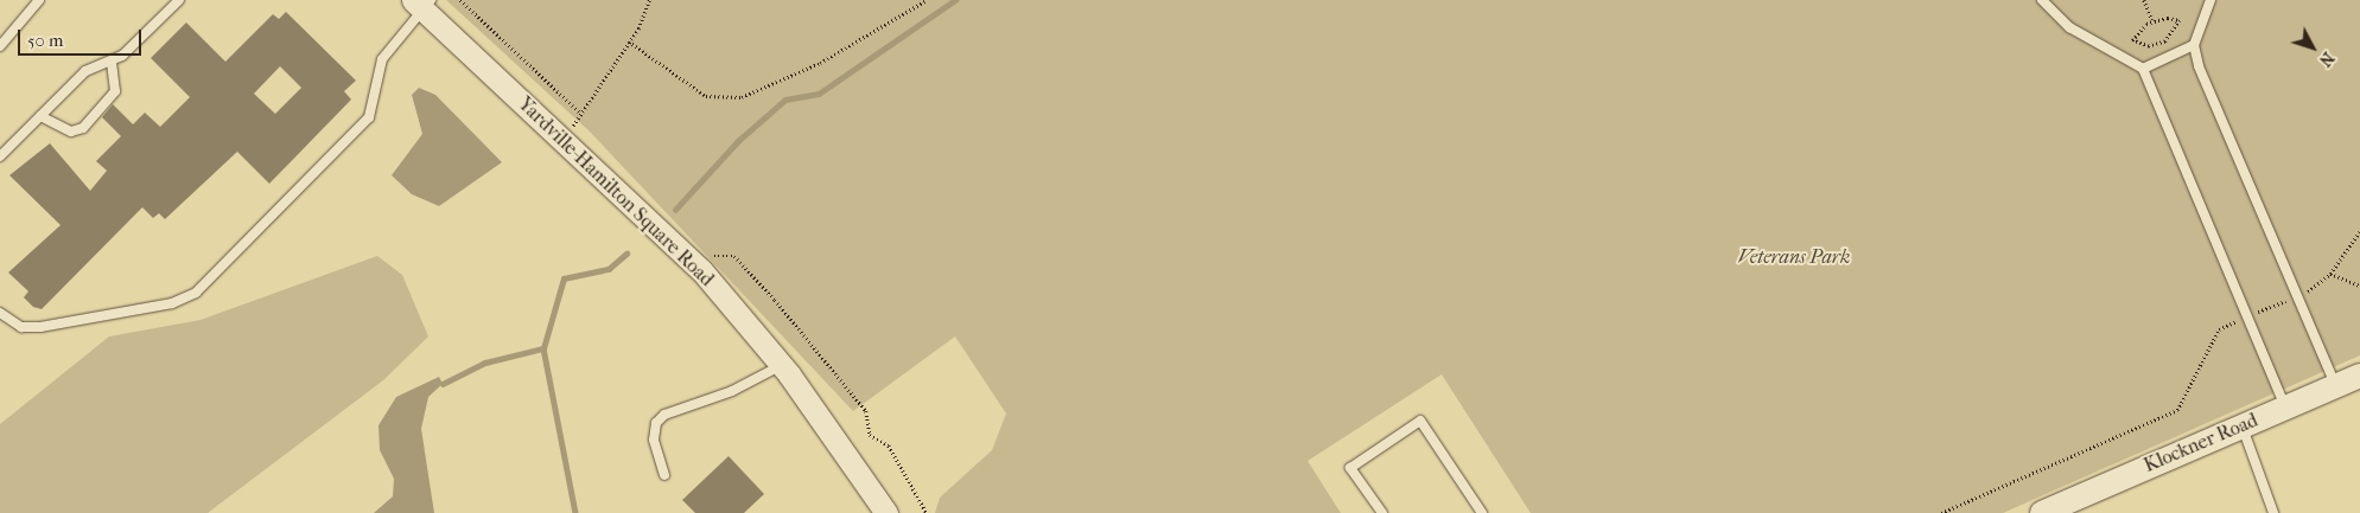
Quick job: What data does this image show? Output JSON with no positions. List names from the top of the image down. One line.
{"streets":{"main road":["Klockner Road"],"street":["Yardville-Hamilton Square Road"]},"parks":["Veterans Park"],"scale_bar":"50 m","north":"bottom right"}
